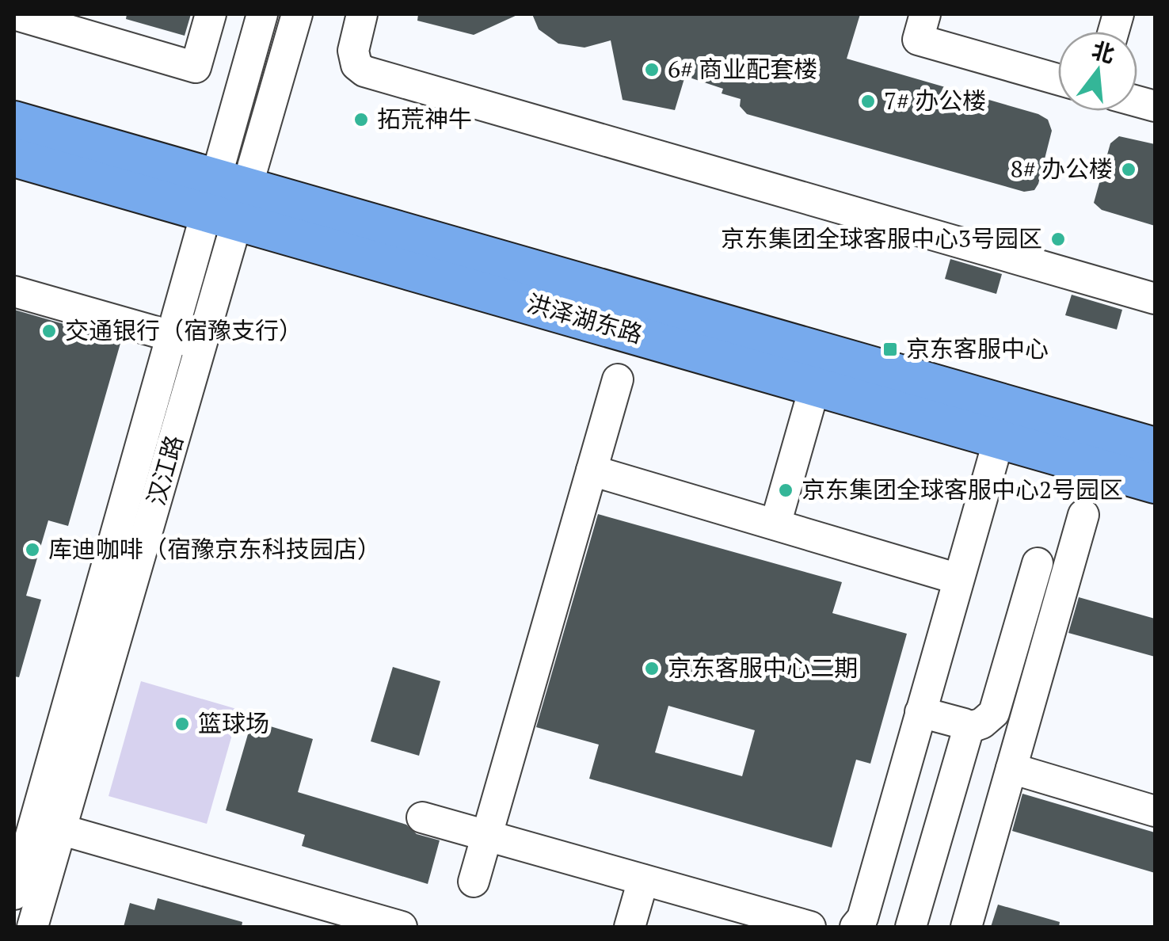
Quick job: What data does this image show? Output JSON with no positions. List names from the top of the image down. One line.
{"streets":{"main road":["洪泽湖东路"],"street":["汉江路"]},"crossings":[["洪泽湖东路","汉江路"]],"places":{"other":["6# 商业配套楼","7# 办公楼","拓荒神牛","8# 办公楼","京东集团全球客服中心3号园区","交通银行（宿豫支行）","京东集团全球客服中心2号园区","库迪咖啡（宿豫京东科技园店）","京东客服中心二期","篮球场"],"transit":["京东客服中心"]},"north":"top"}
